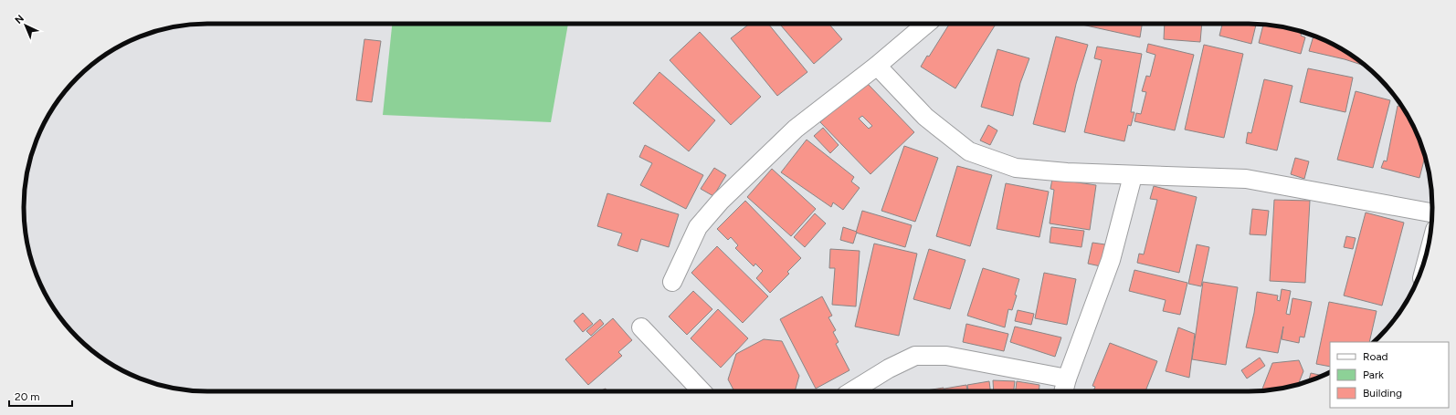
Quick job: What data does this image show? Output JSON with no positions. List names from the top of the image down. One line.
{"legend":["Road","Park","Building"],"scale_bar":"20 m","north":"top left"}
